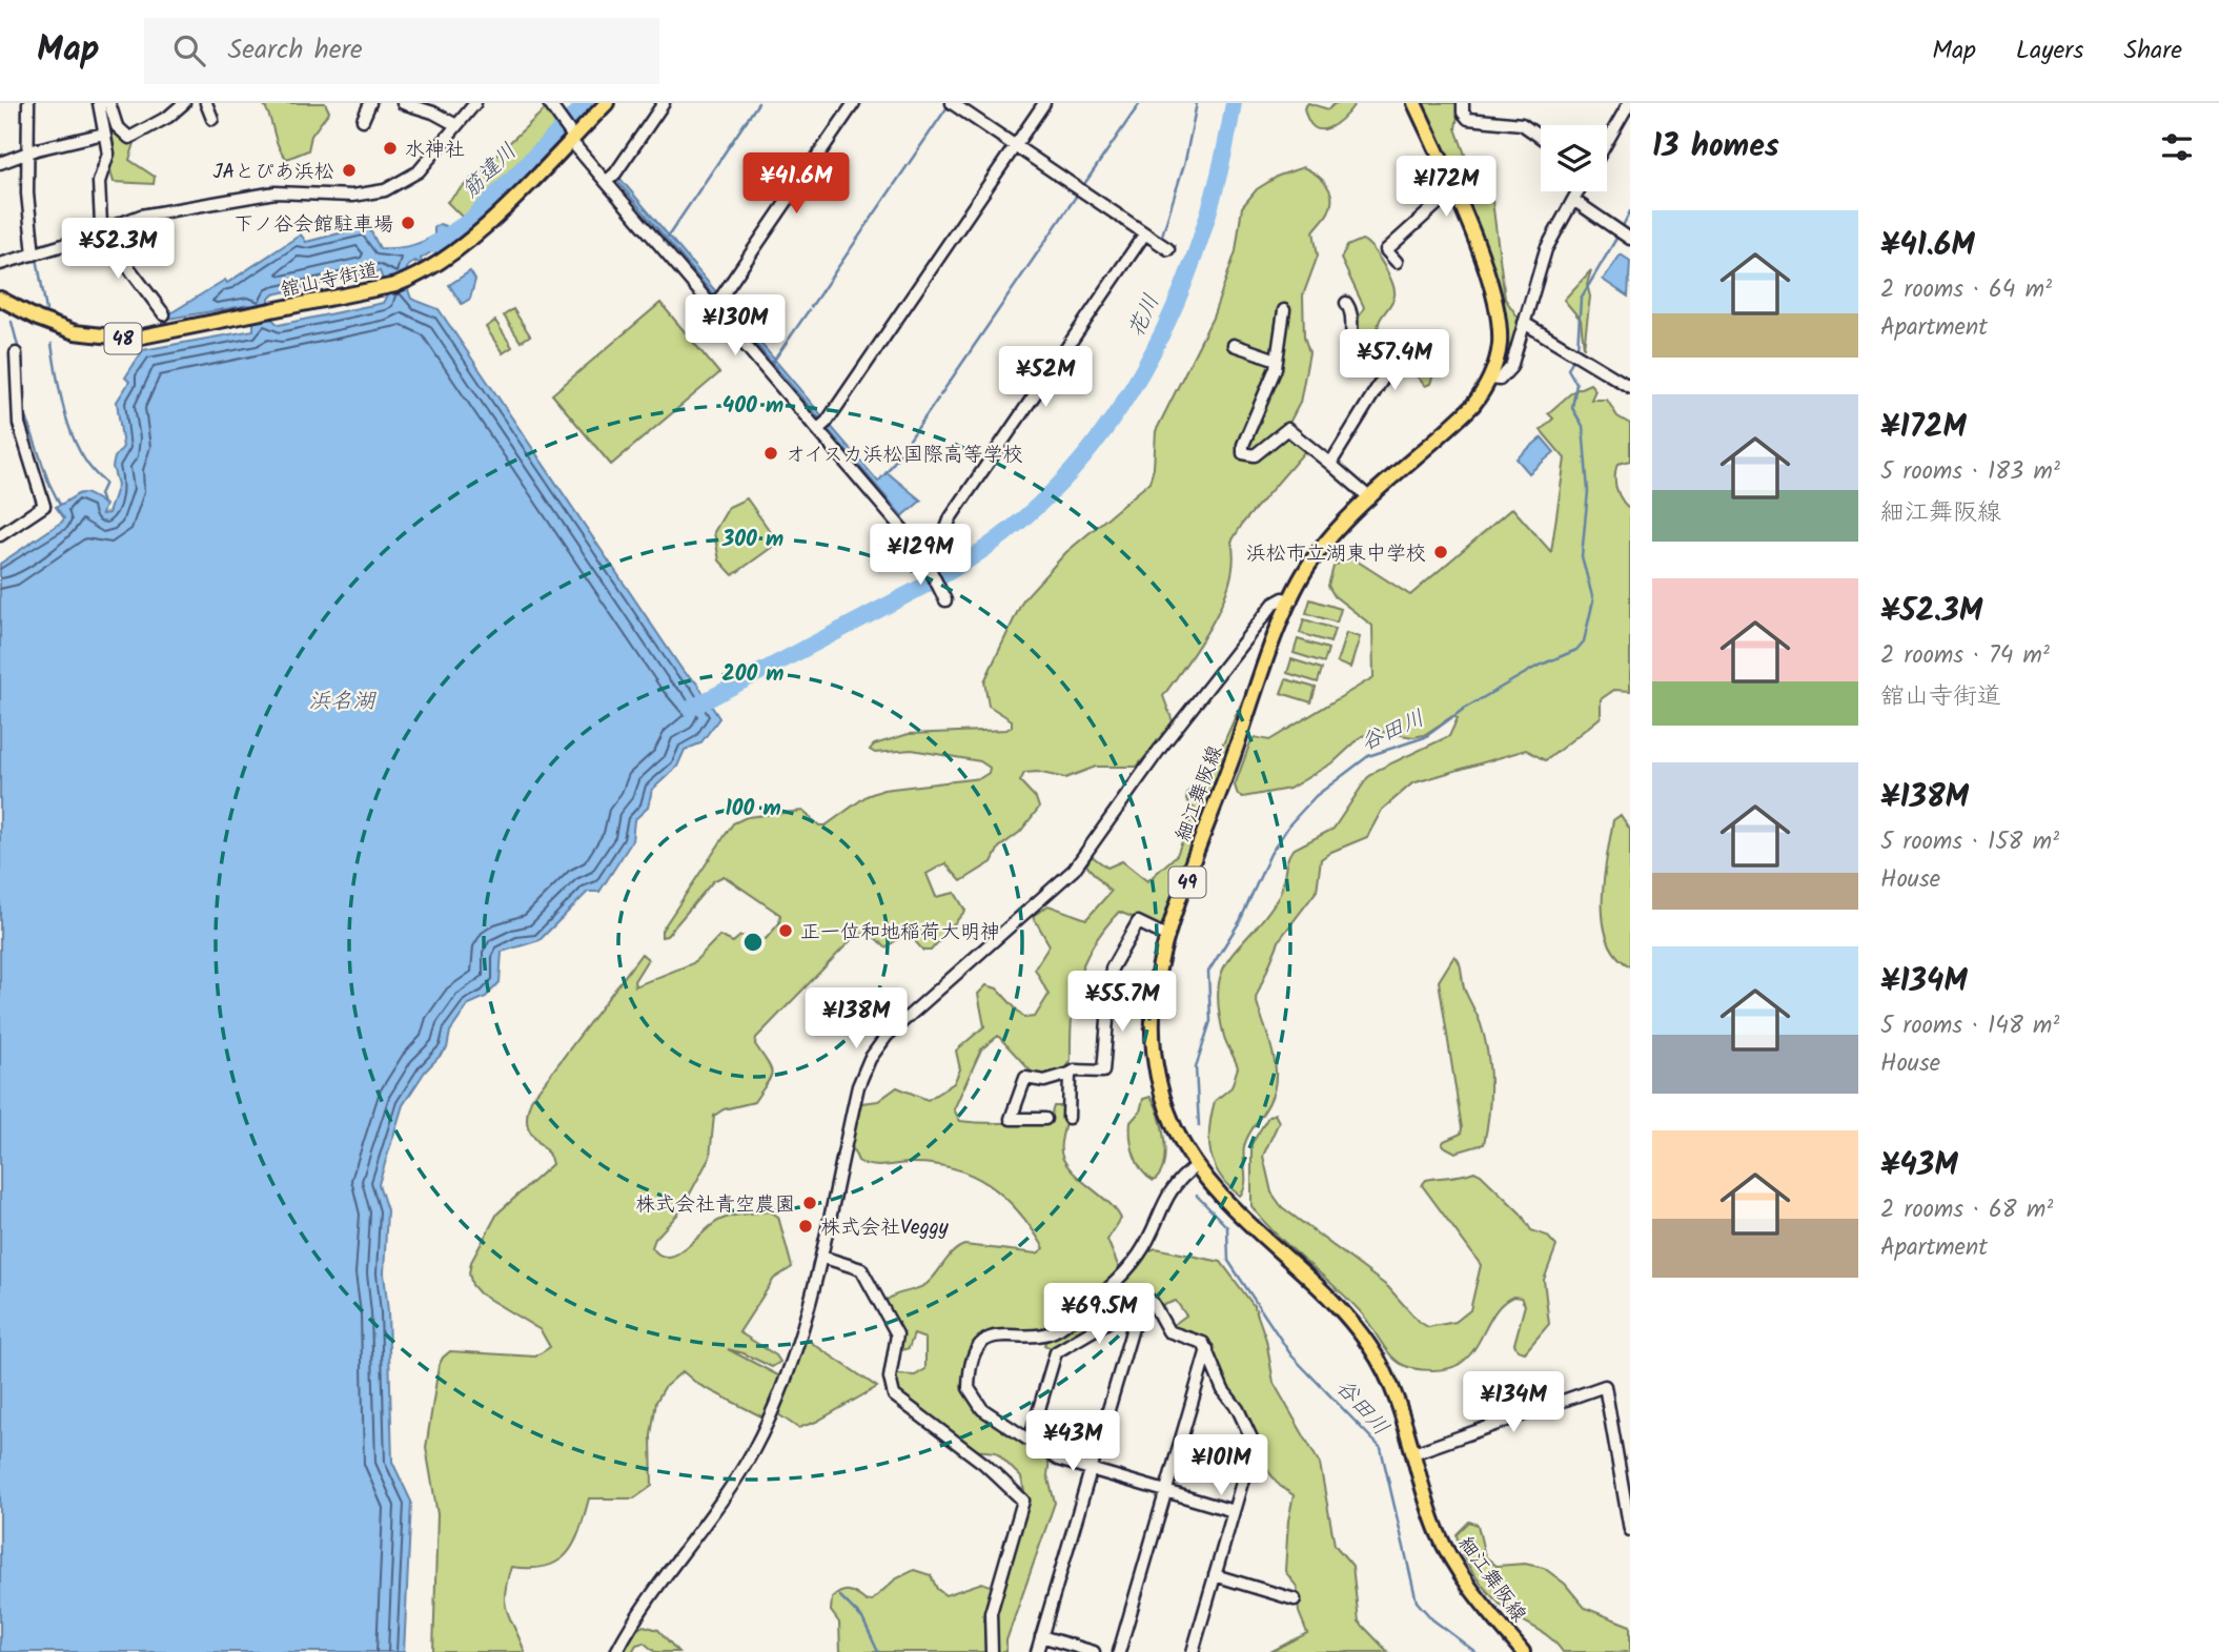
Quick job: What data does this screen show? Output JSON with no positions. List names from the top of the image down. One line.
{"streets":{"main road":["舘山寺街道","48","細江舞阪線","49"]},"water":["筋違川","花川","浜名湖","谷田川"],"places":["水神社","JAとぴあ浜松","下ノ谷会館駐車場","オイスカ浜松国際高等学校","浜松市立湖東中学校","正一位和地稲荷大明神","株式会社青空農園","株式会社Veggy"],"page":{"header":"Map","search":"Search here","nav":["Map","Layers","Share"],"heading":"13 homes","price":["¥41.6M","¥172M","¥52.3M","¥130M","¥57.4M","¥52M","¥129M","¥55.7M","¥138M","¥69.5M","¥134M","¥43M","¥101M"],"list":[{"name":"¥41.6M","note":"2 rooms · 64 m² · Apartment"},{"name":"¥172M","note":"5 rooms · 183 m² · 細江舞阪線"},{"name":"¥52.3M","note":"2 rooms · 74 m² · 舘山寺街道"},{"name":"¥138M","note":"5 rooms · 158 m² · House"},{"name":"¥134M","note":"5 rooms · 148 m² · House"},{"name":"¥43M","note":"2 rooms · 68 m² · Apartment"}]},"rings":["400 m","300 m","200 m","100 m"]}
